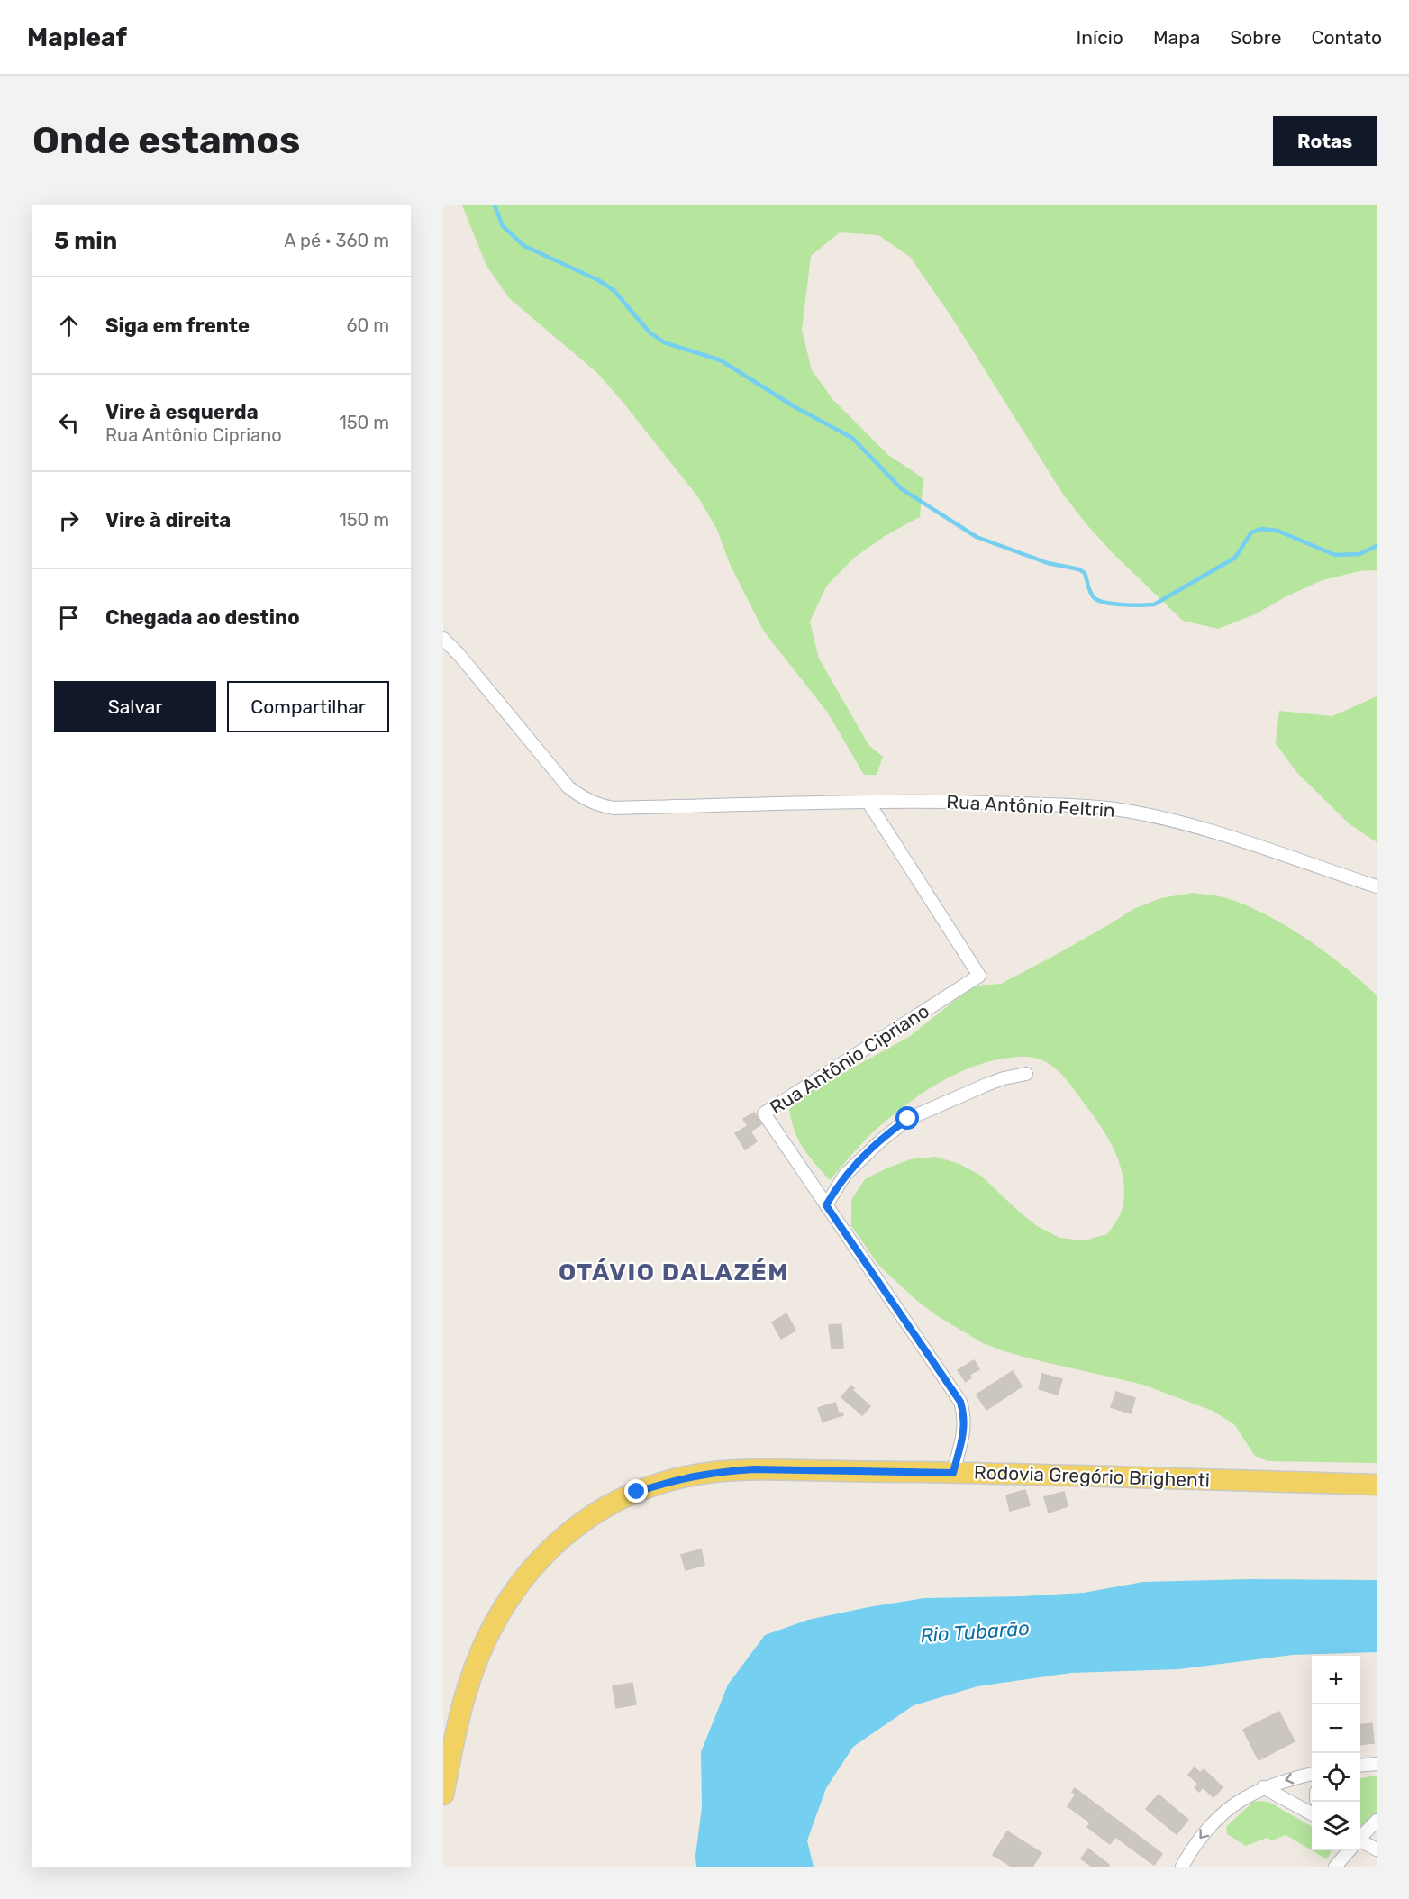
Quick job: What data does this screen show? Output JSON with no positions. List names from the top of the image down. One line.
{"streets":{"main road":["Rodovia Gregório Brighenti"],"street":["Rua Antônio Feltrin","Rua Antônio Cipriano"]},"crossings":[["Rua Antônio Feltrin","Rua Antônio Cipriano"],["Rua Antônio Cipriano","Rodovia Gregório Brighenti"]],"districts":["OTÁVIO DALAZÉM"],"water":["Rio Tubarão"],"page":{"header":"Mapleaf","nav":["Início","Mapa","Sobre","Contato"],"buttons":["Rotas",["Salvar","Compartilhar"]],"title":"Onde estamos","heading":["5 min","A pé · 360 m"],"list":[["Siga em frente","60 m"],["Vire à esquerda","Rua Antônio Cipriano","150 m"],["Vire à direita","150 m"],"Chegada ao destino"],"map_buttons":["+","−"]}}
